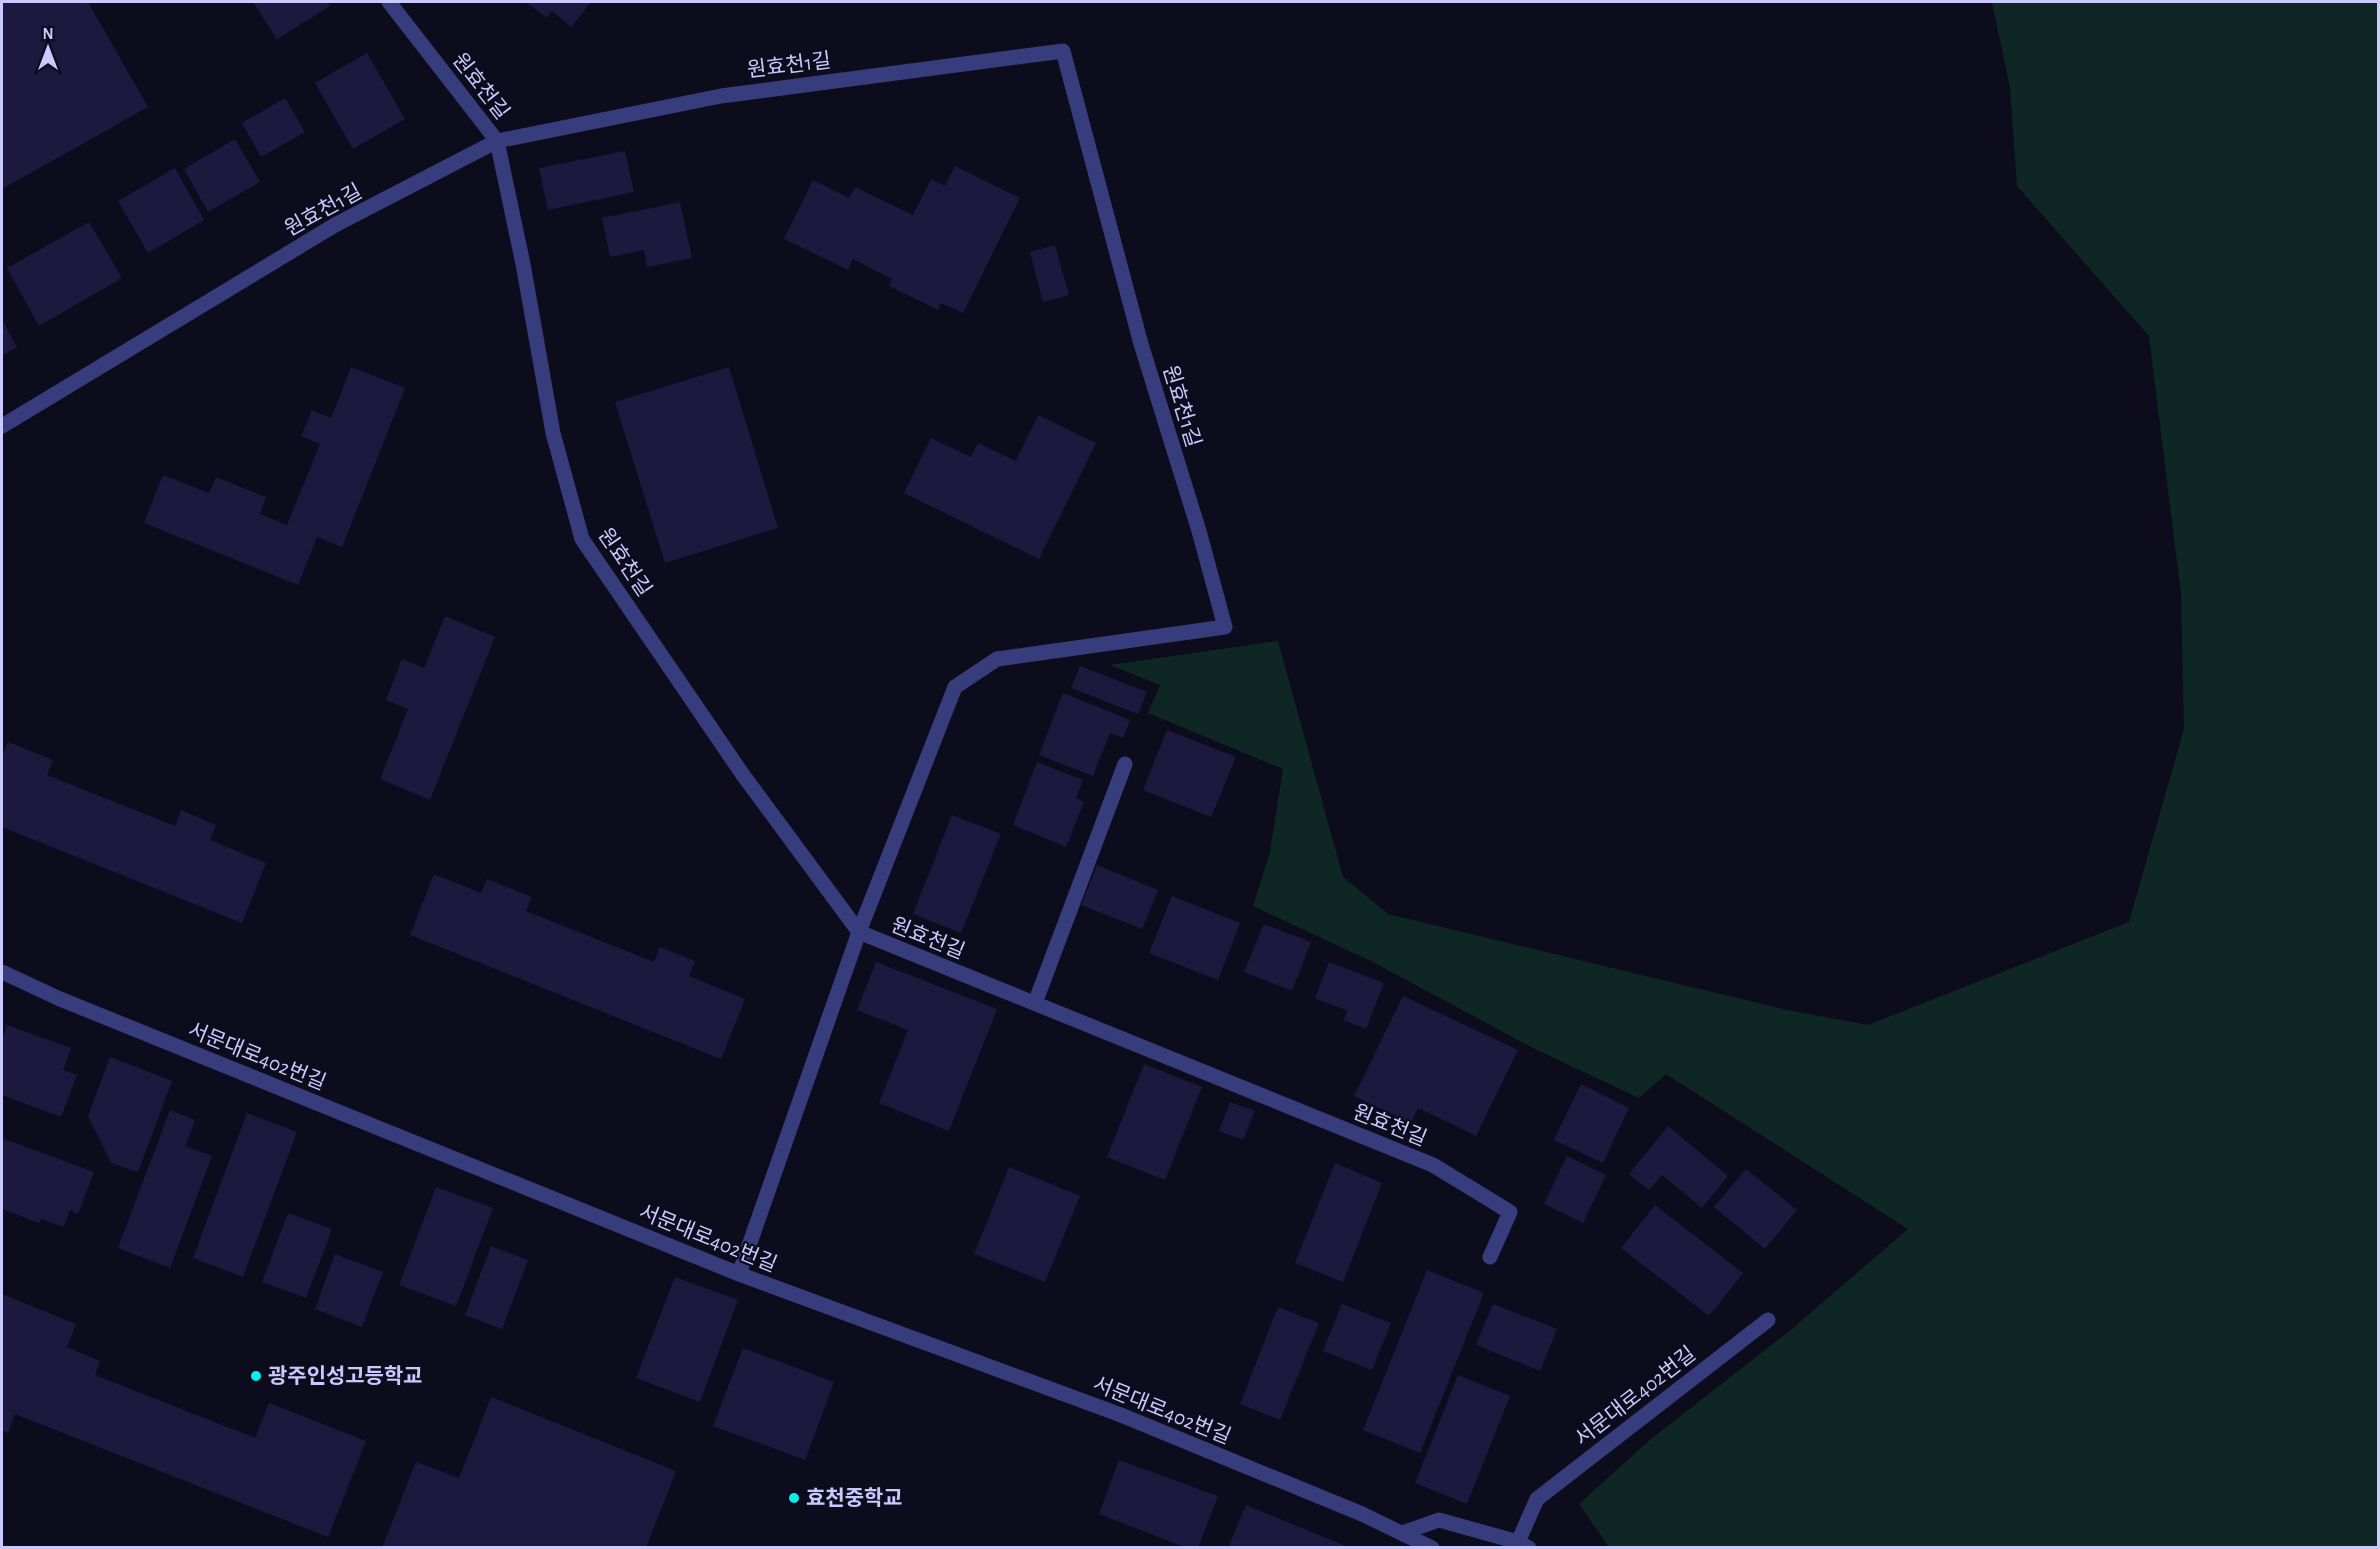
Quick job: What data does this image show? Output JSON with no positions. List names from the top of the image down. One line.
{"streets":{"street":["원효천1길","원효천길","서문대로402번길"]},"crossings":[["원효천1길","원효천길"]],"places":["광주인성고등학교","효천중학교"],"north":"top"}
